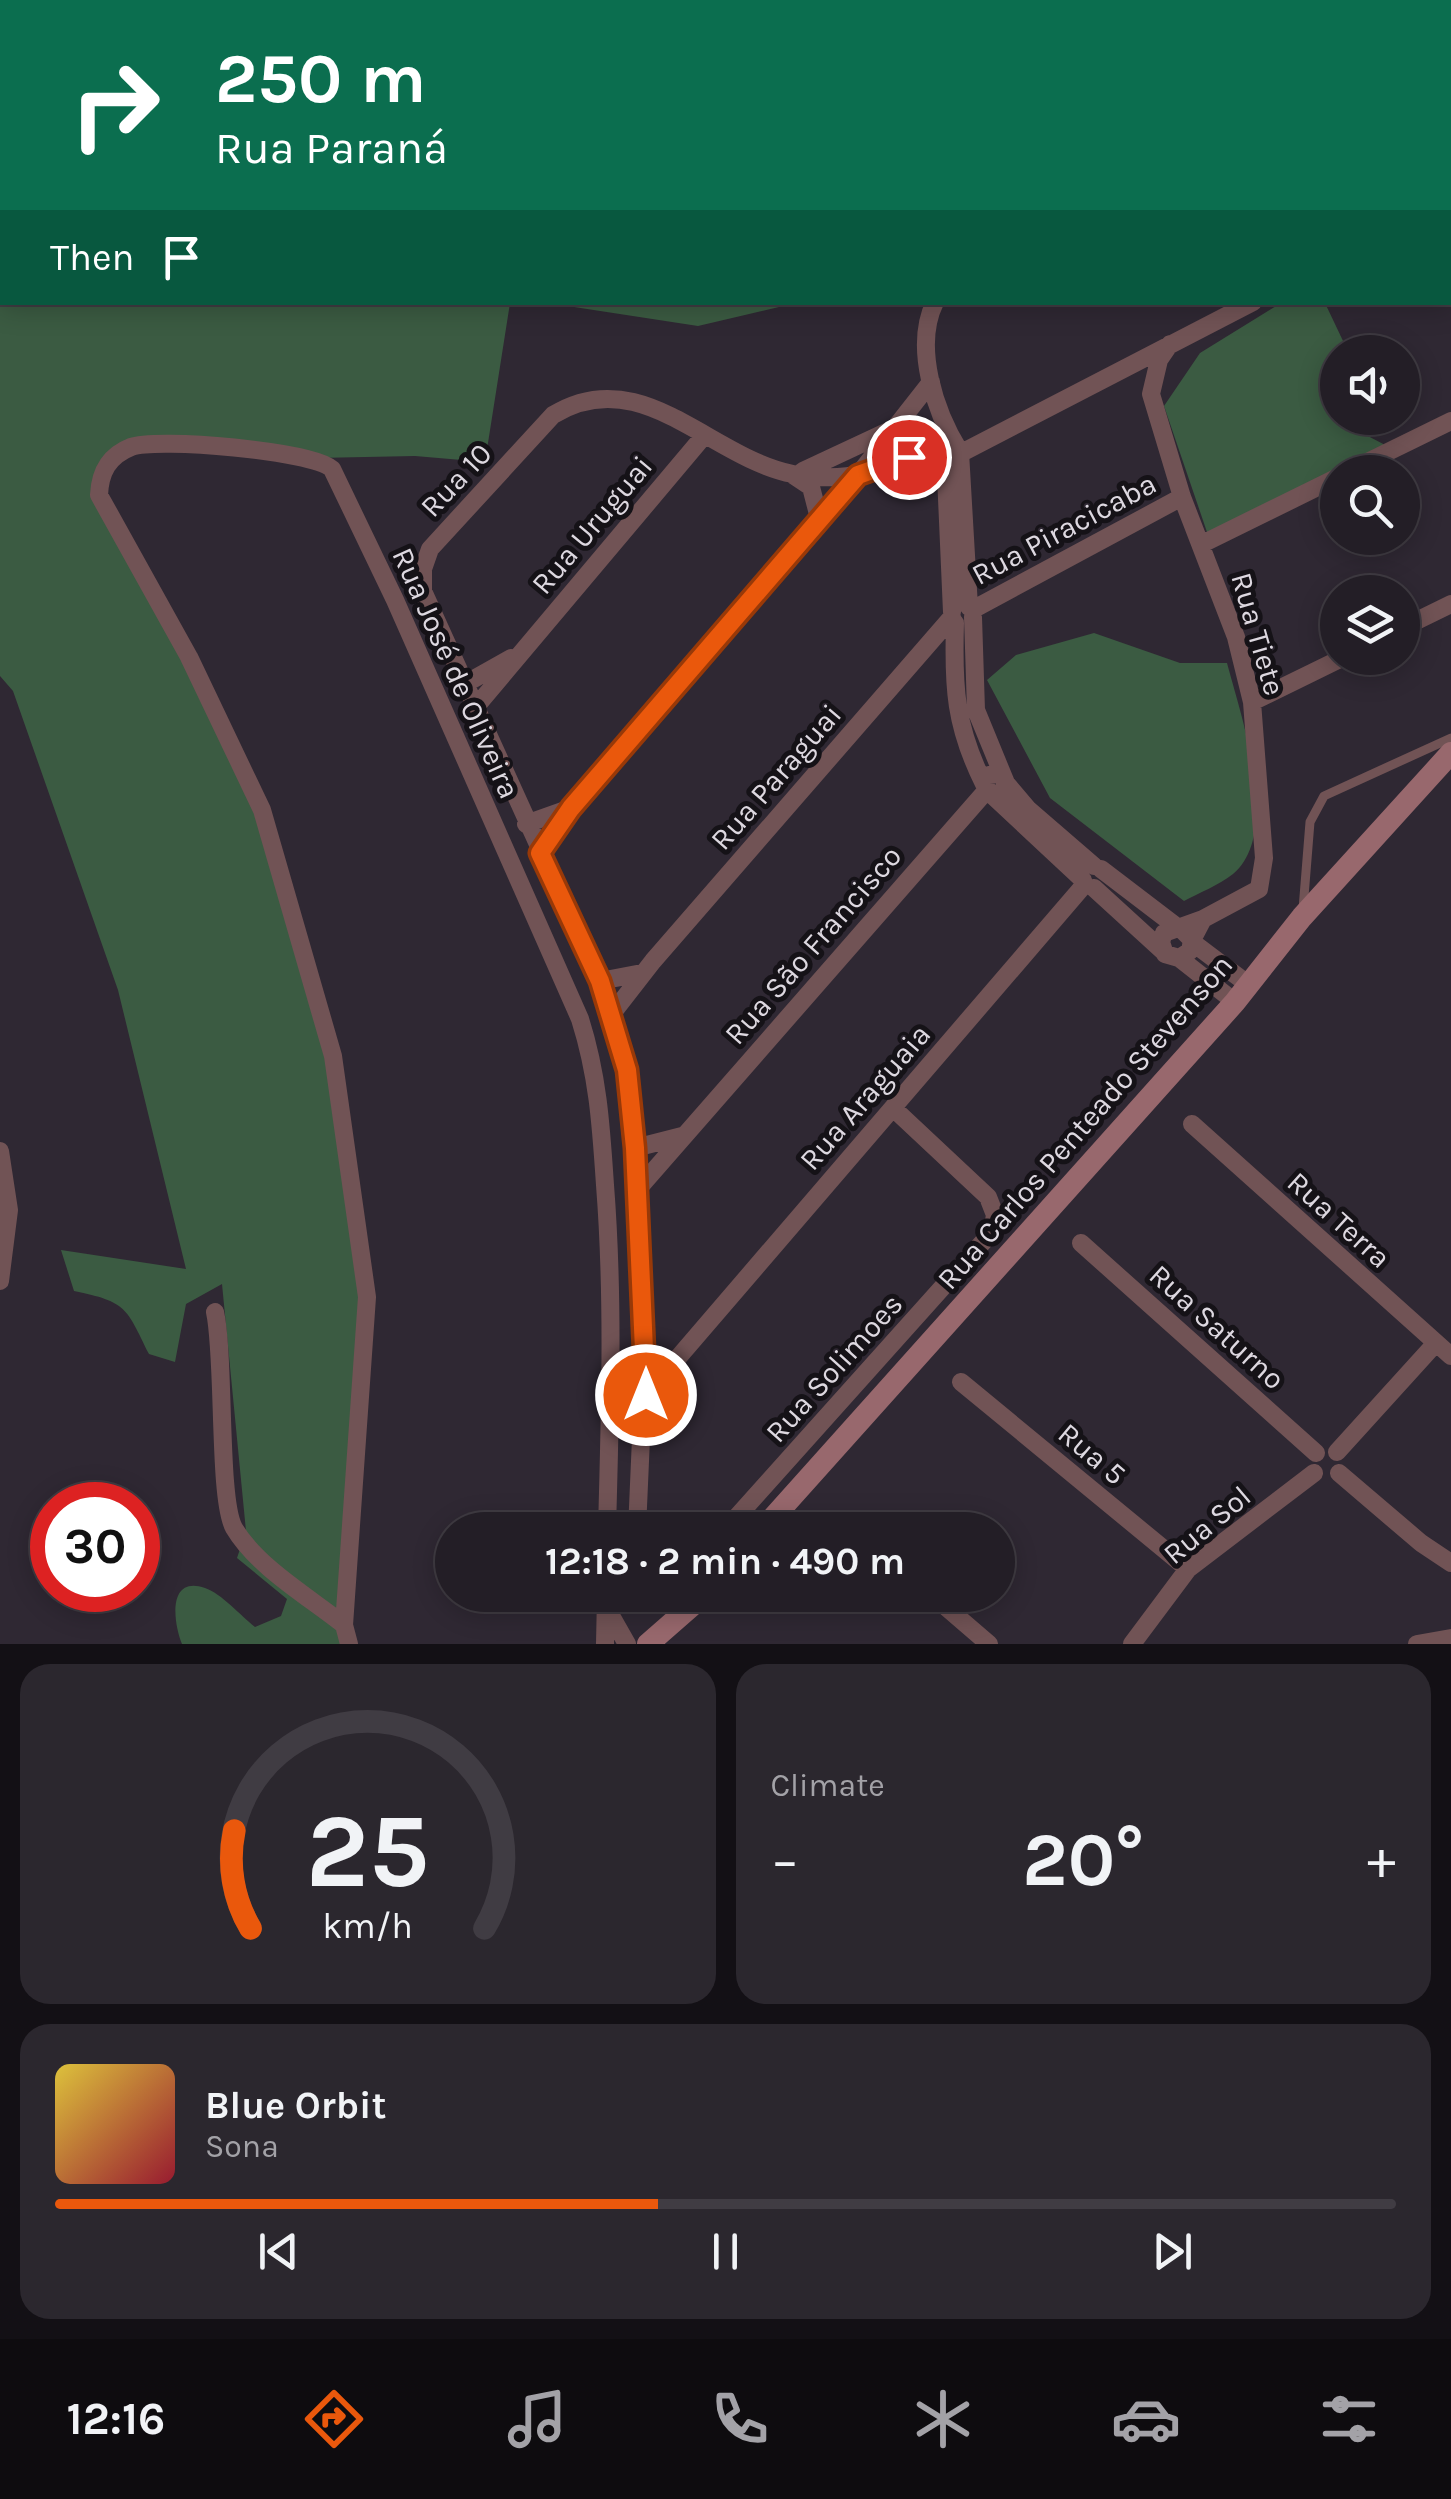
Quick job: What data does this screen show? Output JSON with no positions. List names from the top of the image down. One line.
{"streets":{"street":["Rua 10","Rua Uruguai","Rua Piracicaba","Rua Tiete","Rua José de Oliveira","Rua Paraguai","Rua São Francisco","Rua Araguaia","Rua Carlos Penteado Stevenson","Rua Terra","Rua Saturno","Rua Solimoes","Rua 5","Rua Sol"]},"crossings":[["Rua 10","Rua Uruguai"],["Rua Piracicaba","Rua Tiete"],["Rua Piracicaba","Rua Paraguai"],["Rua Araguaia","Rua Solimoes"],["Rua Saturno","Rua Sol"],["Rua 5","Rua Sol"]],"page":{"turn":["250 m","Rua Paraná"],"then":"Then","limit":"30","trip":"12:18 · 2 min · 490 m","tile":"Climate","heat":["−","20°","+"],"song":["Blue Orbit","Sona"],"tabs":"12:16","gauge":["25","km/h"]}}
